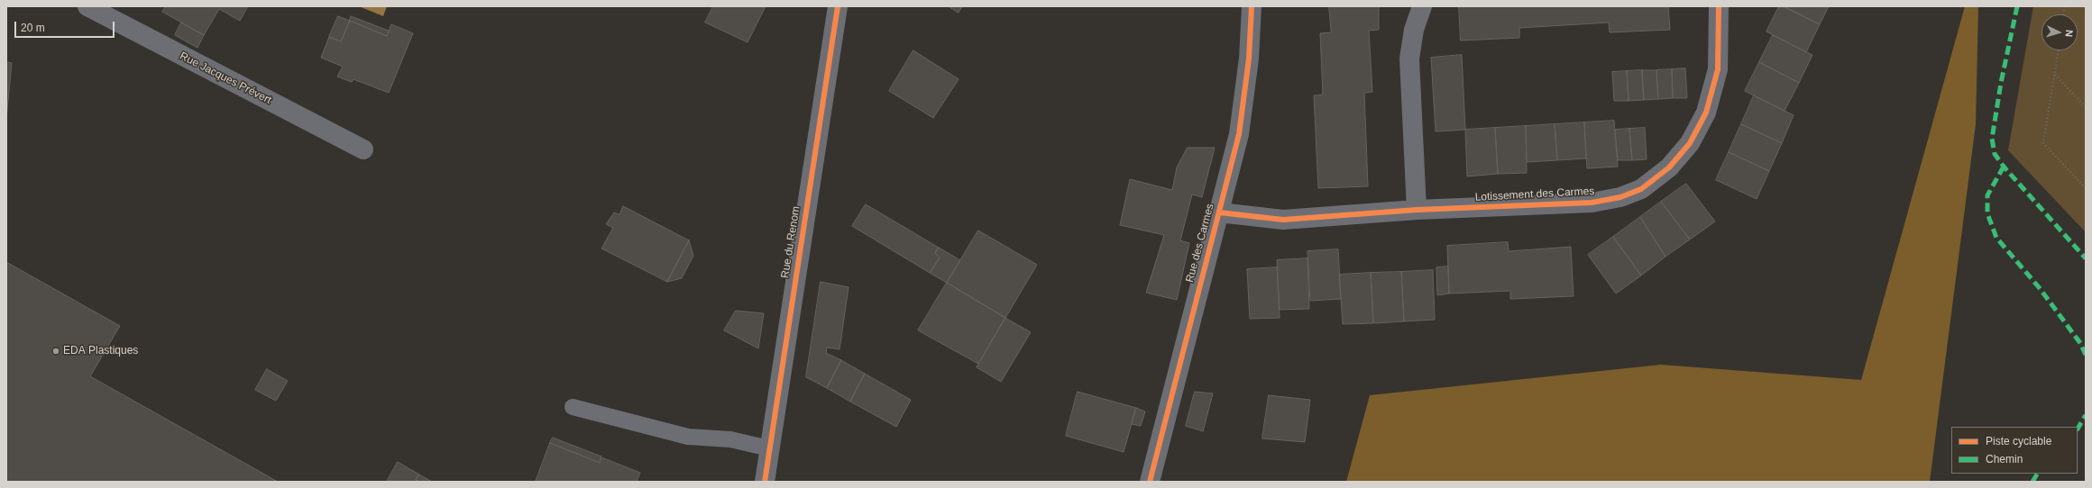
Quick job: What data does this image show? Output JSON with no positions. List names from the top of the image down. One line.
{"streets":{"street":["Rue Jacques Prévert","Lotissement des Carmes","Rue du Renom","Rue des Carmes"]},"crossings":[["Lotissement des Carmes","Rue des Carmes"]],"places":["EDA Plastiques"],"legend":["Piste cyclable","Chemin"],"scale_bar":"20 m","north":"right"}
